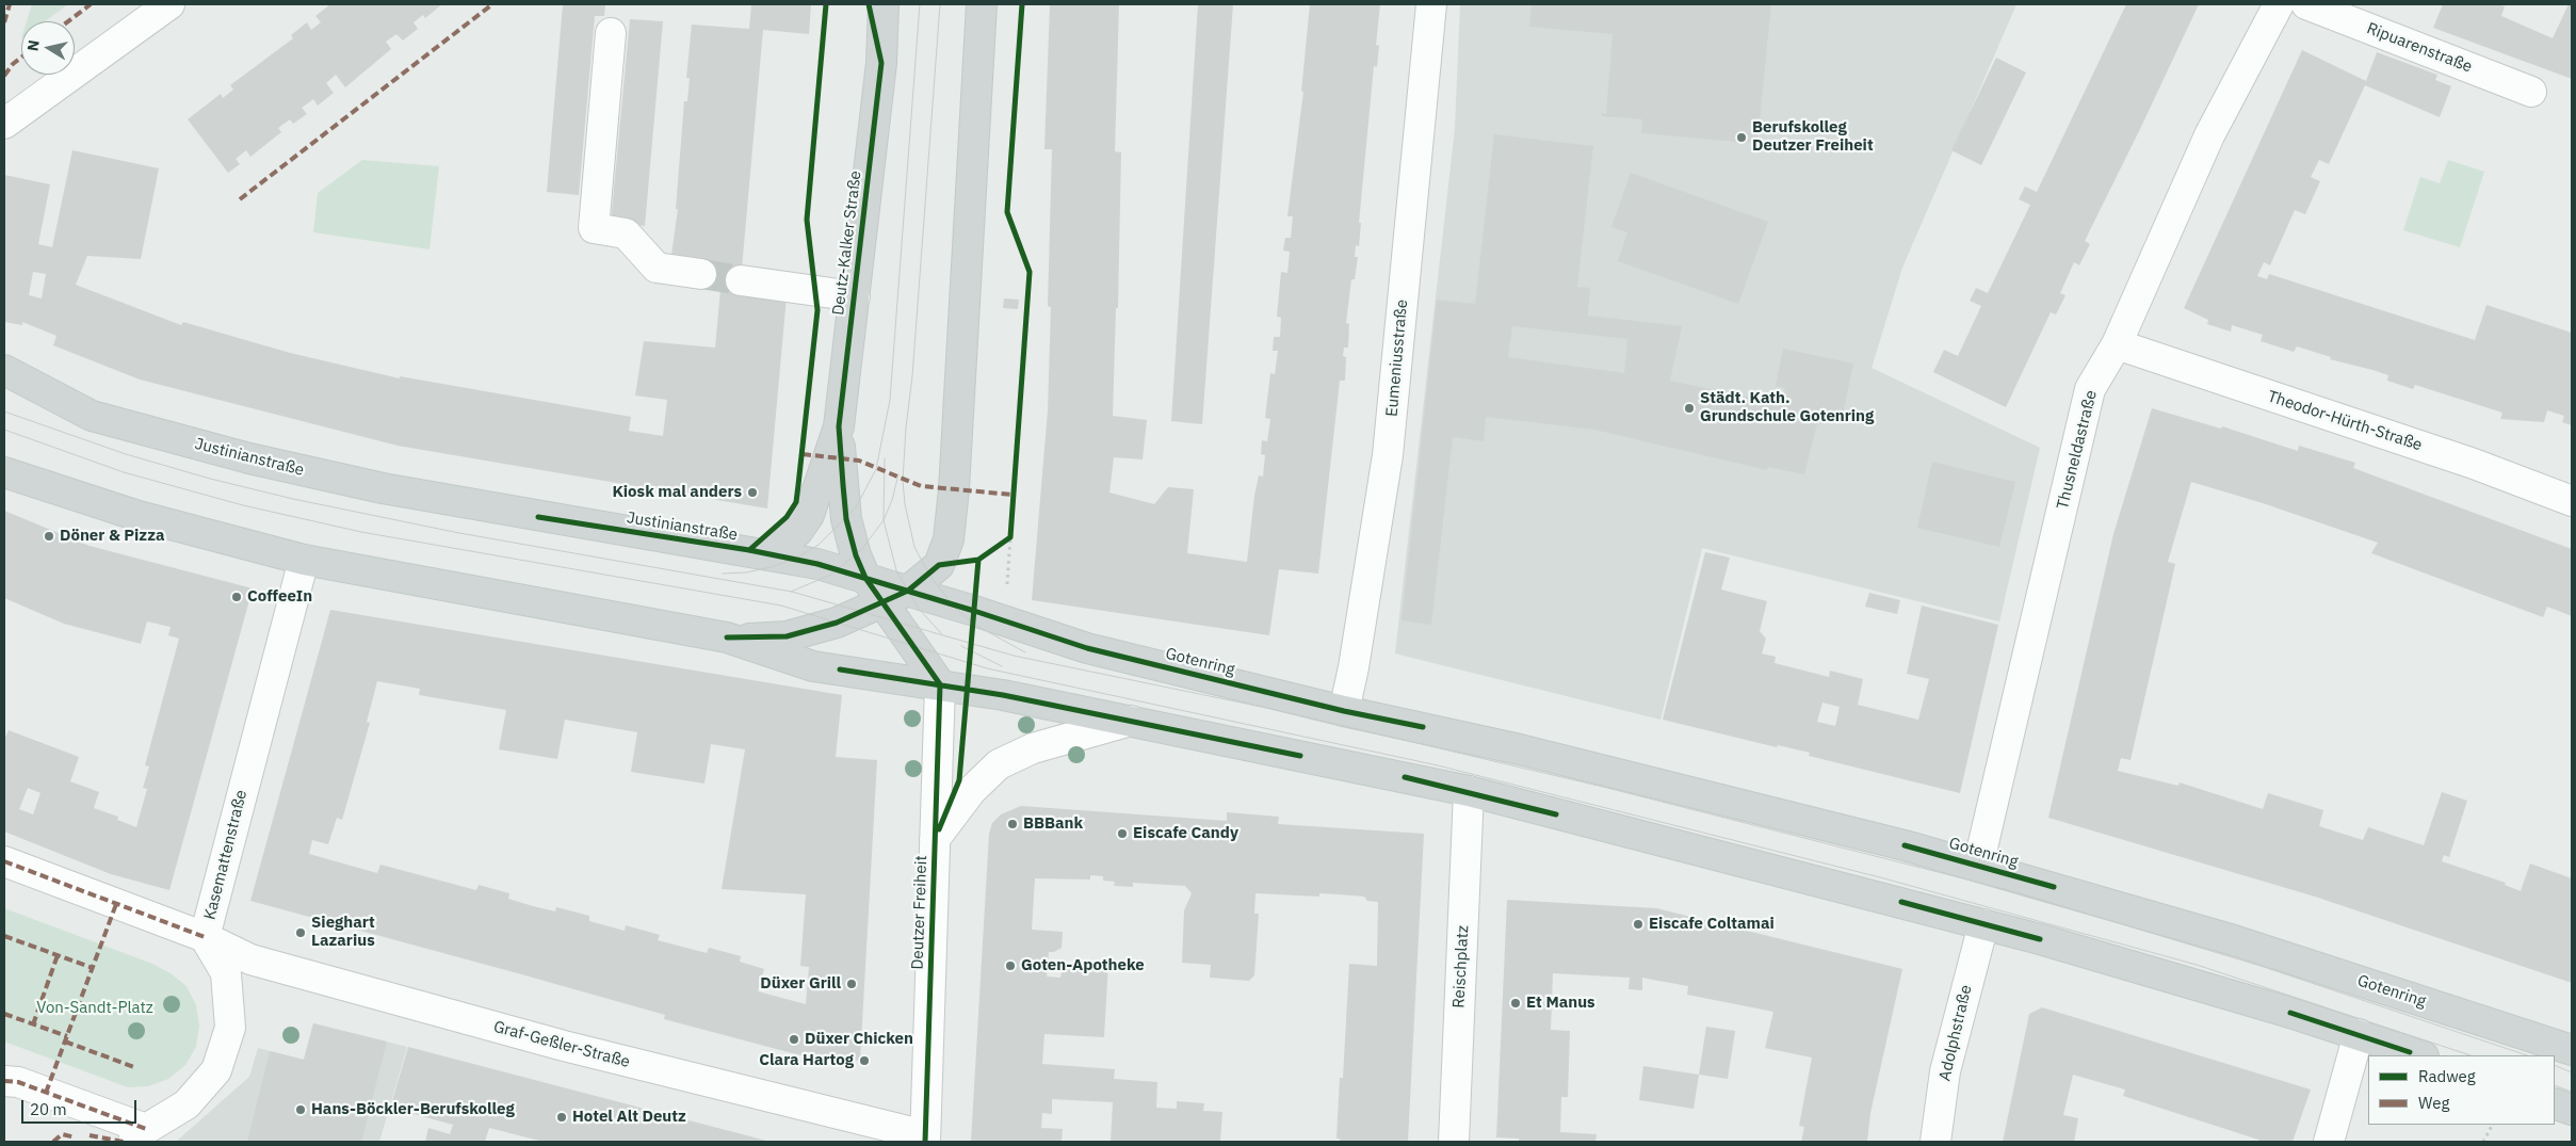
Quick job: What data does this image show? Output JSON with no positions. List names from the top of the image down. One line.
{"streets":{"main road":["Deutz-Kalker Straße","Justinianstraße","Gotenring"],"street":["Ripuarenstraße","Eumeniusstraße","Theodor-Hürth-Straße","Thusneldastraße","Kasemattenstraße","Deutzer Freiheit","Reischplatz","Adolphstraße","Graf-Geßler-Straße"]},"crossings":[["Deutz-Kalker Straße","Justinianstraße"],["Eumeniusstraße","Gotenring"],["Theodor-Hürth-Straße","Thusneldastraße"],["Thusneldastraße","Gotenring"],["Justinianstraße","Gotenring"],["Kasemattenstraße","Graf-Geßler-Straße"],["Deutzer Freiheit","Graf-Geßler-Straße"]],"parks":["Von-Sandt-Platz"],"places":["Berufskolleg Deutzer Freiheit","Städt. Kath. Grundschule Gotenring","Kiosk mal anders","Döner & Pizza","CoffeeIn","BBBank","Eiscafe Candy","Eiscafe Coltamai","Sieghart Lazarius","Goten-Apotheke","Düxer Grill","Et Manus","Düxer Chicken","Clara Hartog","Hans-Böckler-Berufskolleg","Hotel Alt Deutz"],"legend":["Radweg","Weg"],"scale_bar":"20 m","north":"left"}
